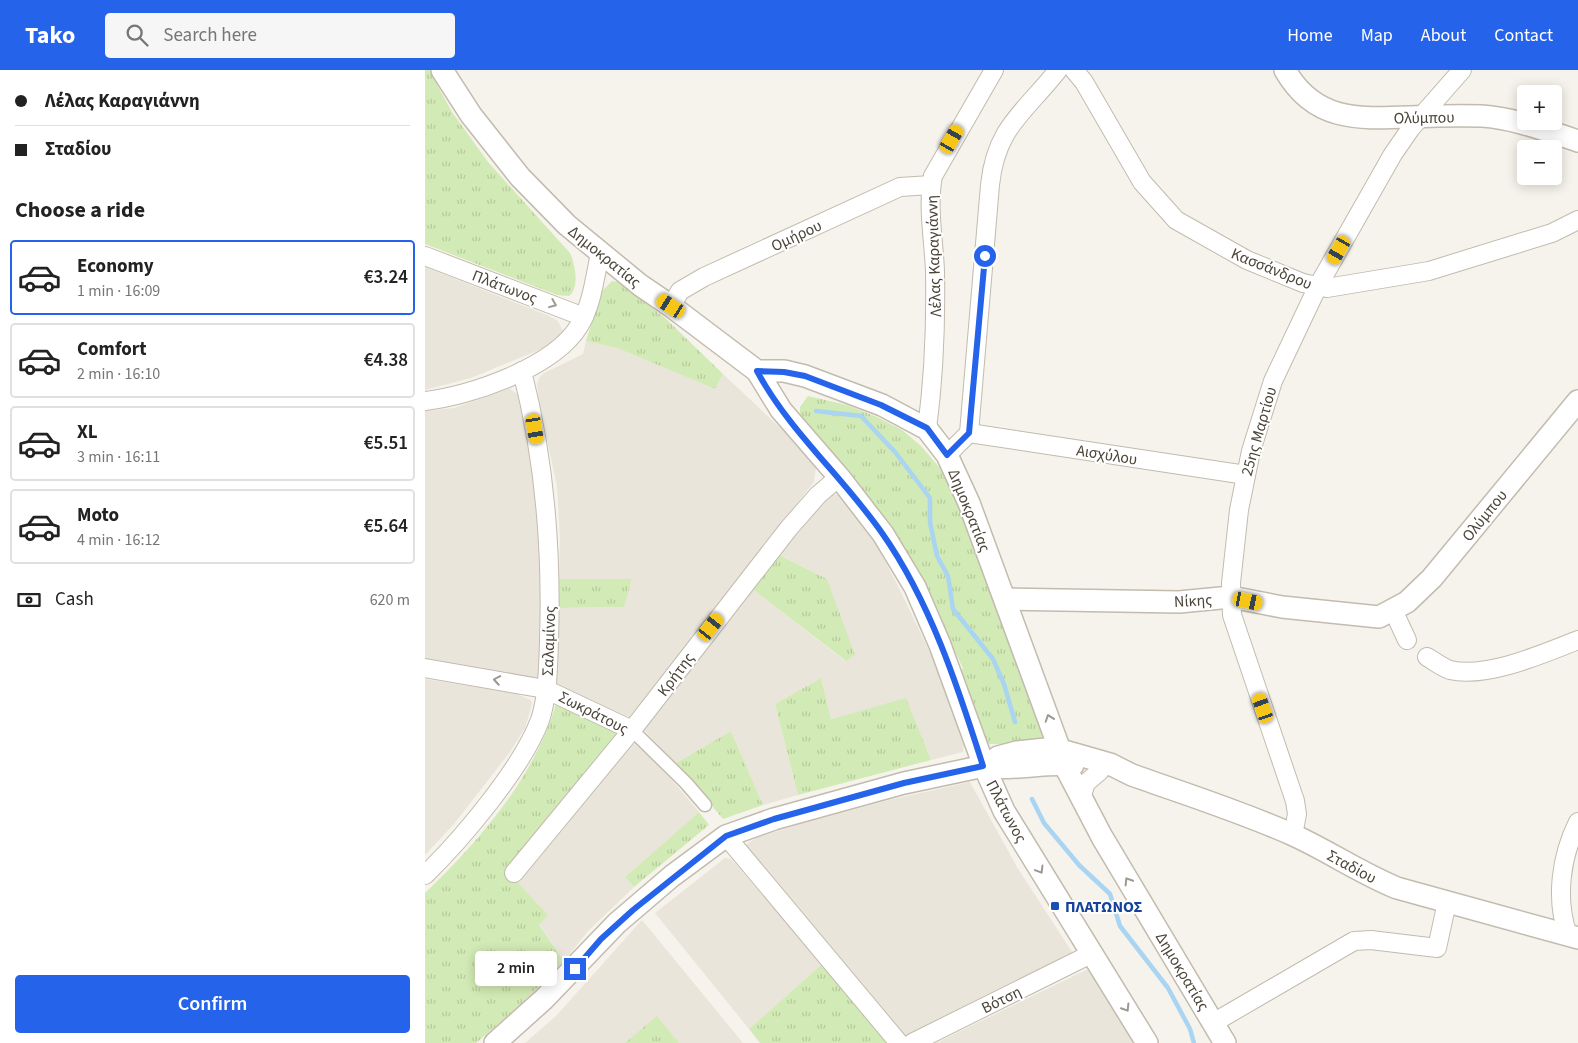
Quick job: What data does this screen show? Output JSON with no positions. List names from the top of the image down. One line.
{"streets":{"street":["Ολύμπου","Ομήρου","Δημοκρατίας","Λέλας Καραγιάννη","Κασσάνδρου","Πλάτωνος","25ης Μαρτίου","Αισχύλου","Νίκης","Σαλαμίνος","Κρήτης","Σωκράτους","Σταδίου","Βότση"]},"crossings":[["Ολύμπου","25ης Μαρτίου"],["Ολύμπου","Νίκης"],["Ομήρου","Δημοκρατίας"],["Ομήρου","Λέλας Καραγιάννη"],["Δημοκρατίας","Λέλας Καραγιάννη"],["Δημοκρατίας","Πλάτωνος"],["Δημοκρατίας","Νίκης"],["Δημοκρατίας","Σταδίου"],["Κασσάνδρου","25ης Μαρτίου"],["Πλάτωνος","Κρήτης"],["Πλάτωνος","Σταδίου"],["Πλάτωνος","Βότση"],["25ης Μαρτίου","Αισχύλου"],["25ης Μαρτίου","Νίκης"],["25ης Μαρτίου","Σταδίου"],["Σαλαμίνος","Σωκράτους"],["Κρήτης","Σωκράτους"]],"one_way":["Πλάτωνος","Σωκράτους"],"places":{"transit":["ΠΛΑΤΩΝΟΣ"]},"page":{"header":"Tako","search":"Search here","nav":["Home","Map","About","Contact"],"banner":["Λέλας Καραγιάννη","Σταδίου"],"map_buttons":["+","−"],"heading":"Choose a ride","list":[{"name":"Economy","note":"1 min · 16:09","value":"€3.24"},{"name":"Comfort","note":"2 min · 16:10","value":"€4.38"},{"name":"XL","note":"3 min · 16:11","value":"€5.51"},{"name":"Moto","note":"4 min · 16:12","value":"€5.64"}],"pay":["Cash","620 m"],"bubble":"2 min","buttons":"Confirm"}}
